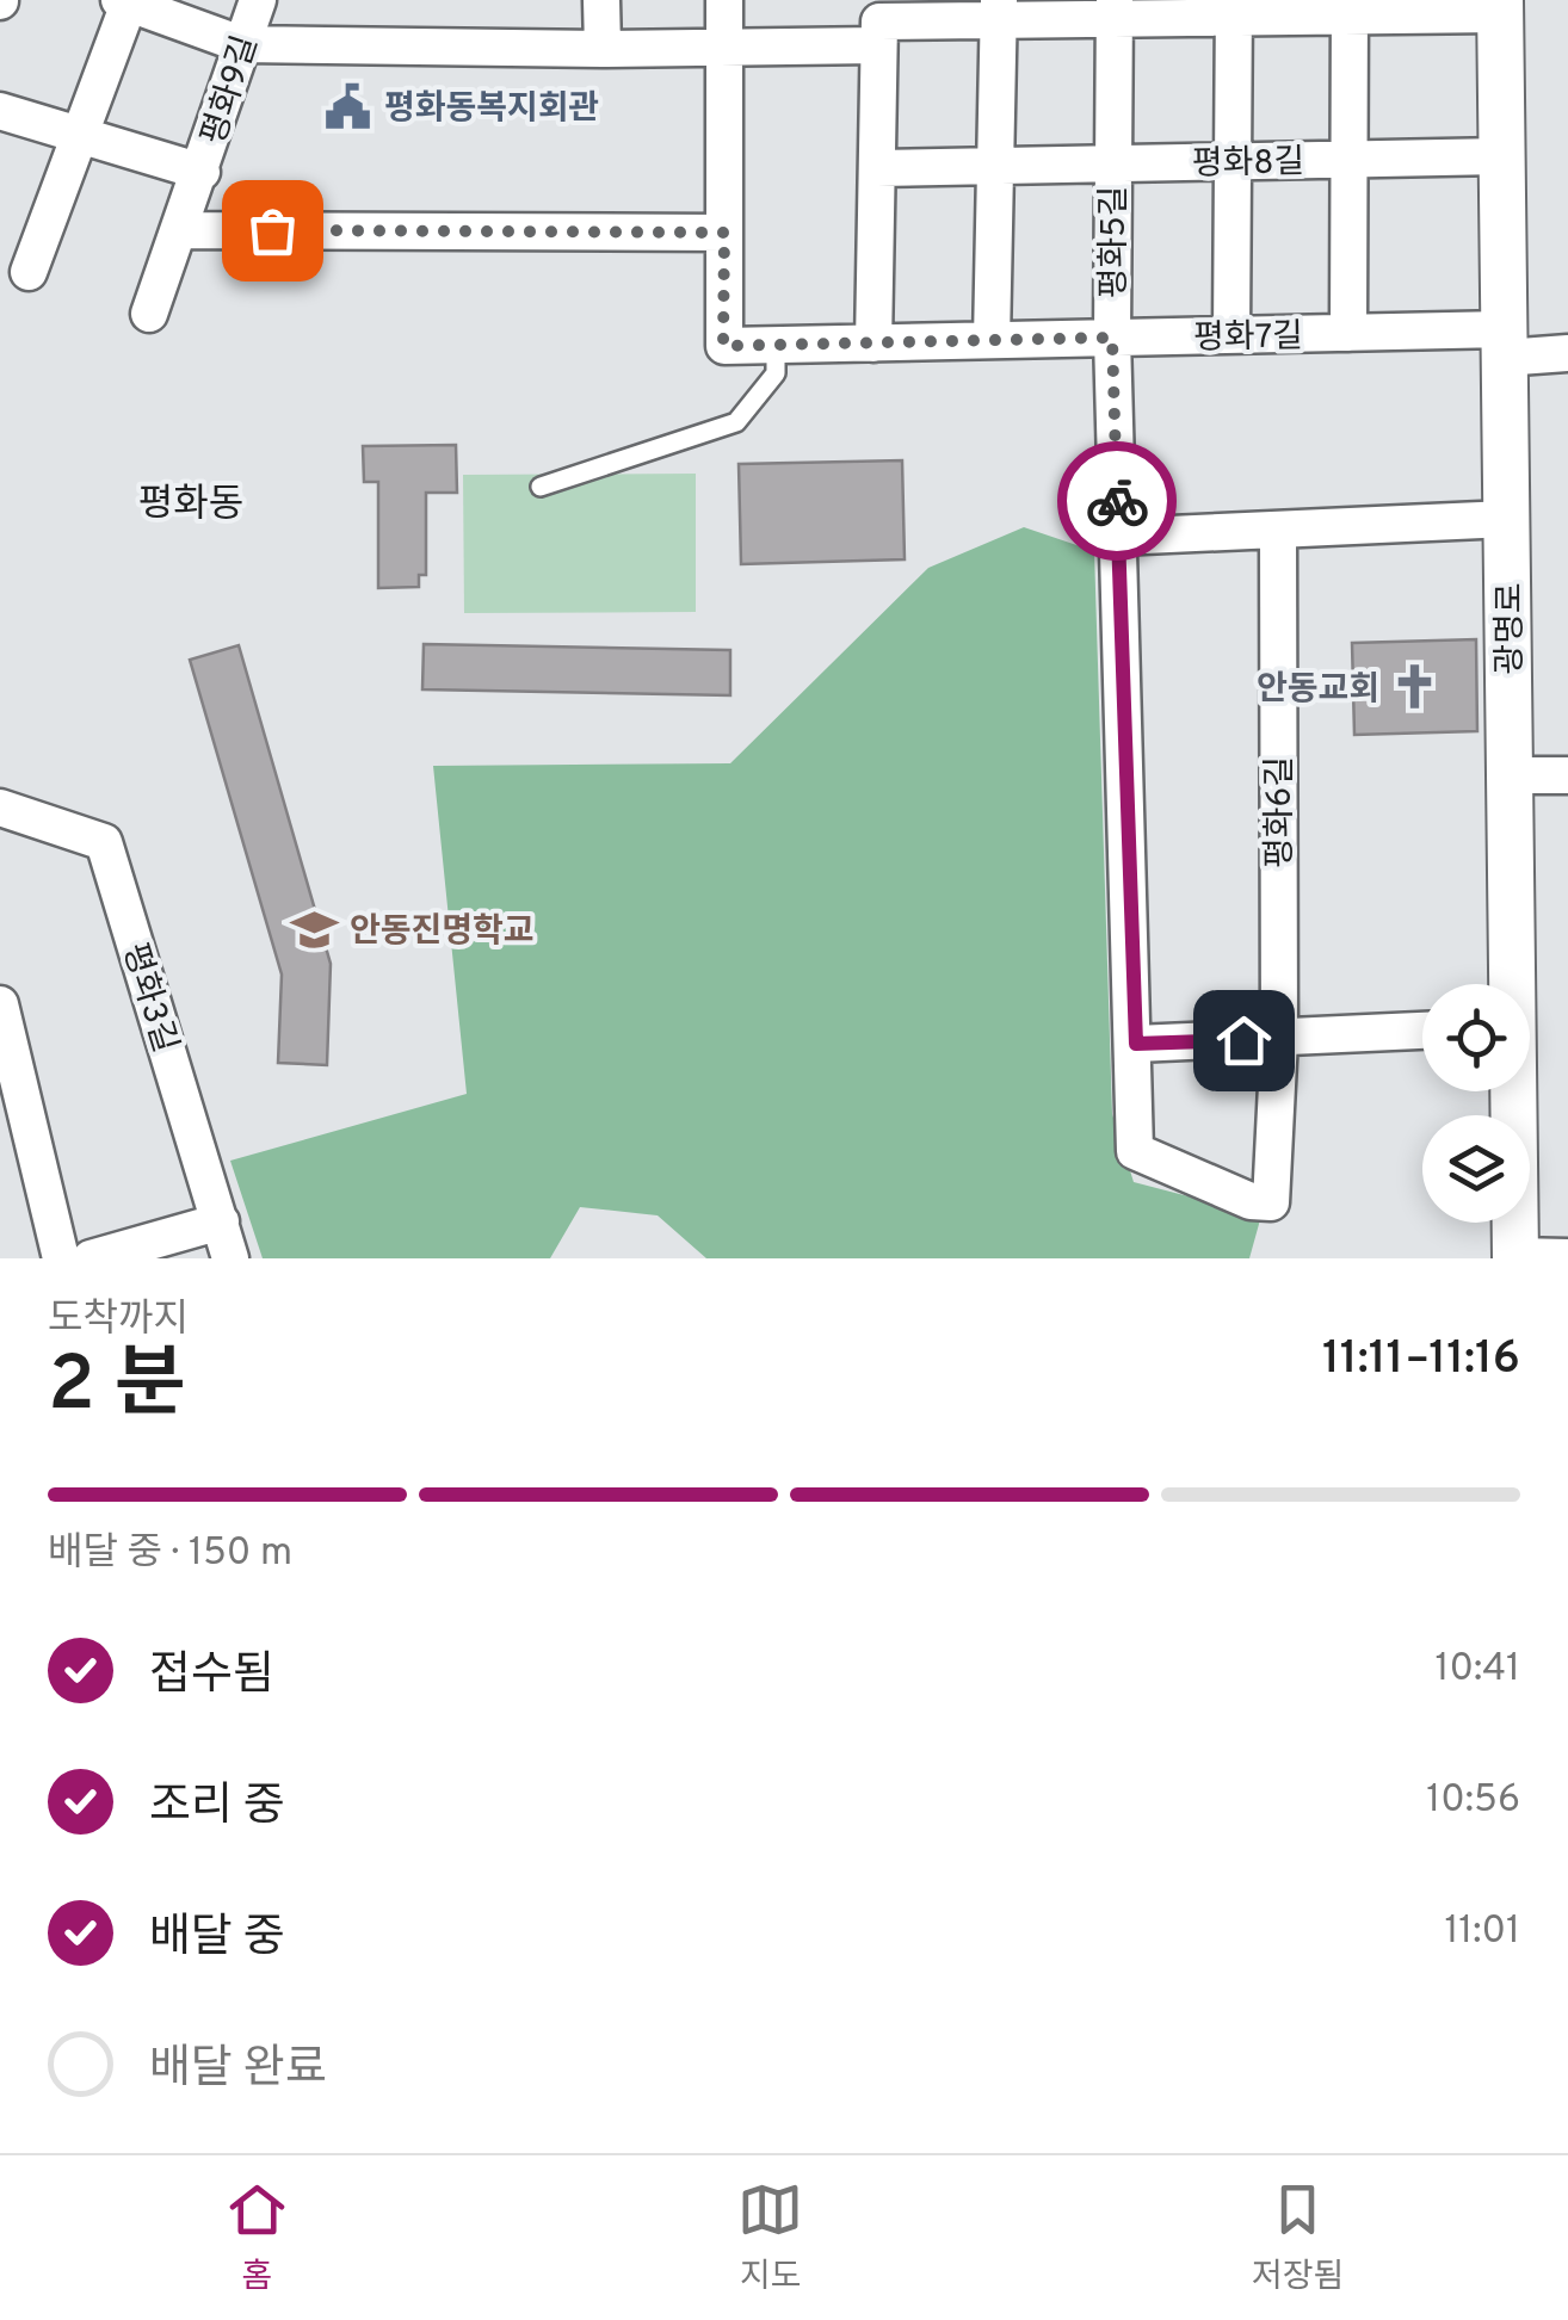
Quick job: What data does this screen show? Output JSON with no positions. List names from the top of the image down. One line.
{"streets":{"street":["평화9길","평화8길","평화5길","평화7길","광명로","평화6길","평화3길"]},"crossings":[["평화8길","평화5길"],["평화8길","광명로"],["평화5길","평화7길"],["평화5길","평화6길"],["평화7길","광명로"]],"districts":["평화동"],"places":{"public building":["평화동복지회관"],"church":["안동교회"],"school or university":["안동진명학교"]},"page":{"heading":["2 분","도착까지","11:11–11:16"],"bar":"배달 중 · 150 m","list":[["접수됨","10:41"],["조리 중","10:56"],["배달 중","11:01"],"배달 완료"],"tabs":["홈","지도","저장됨"]}}
